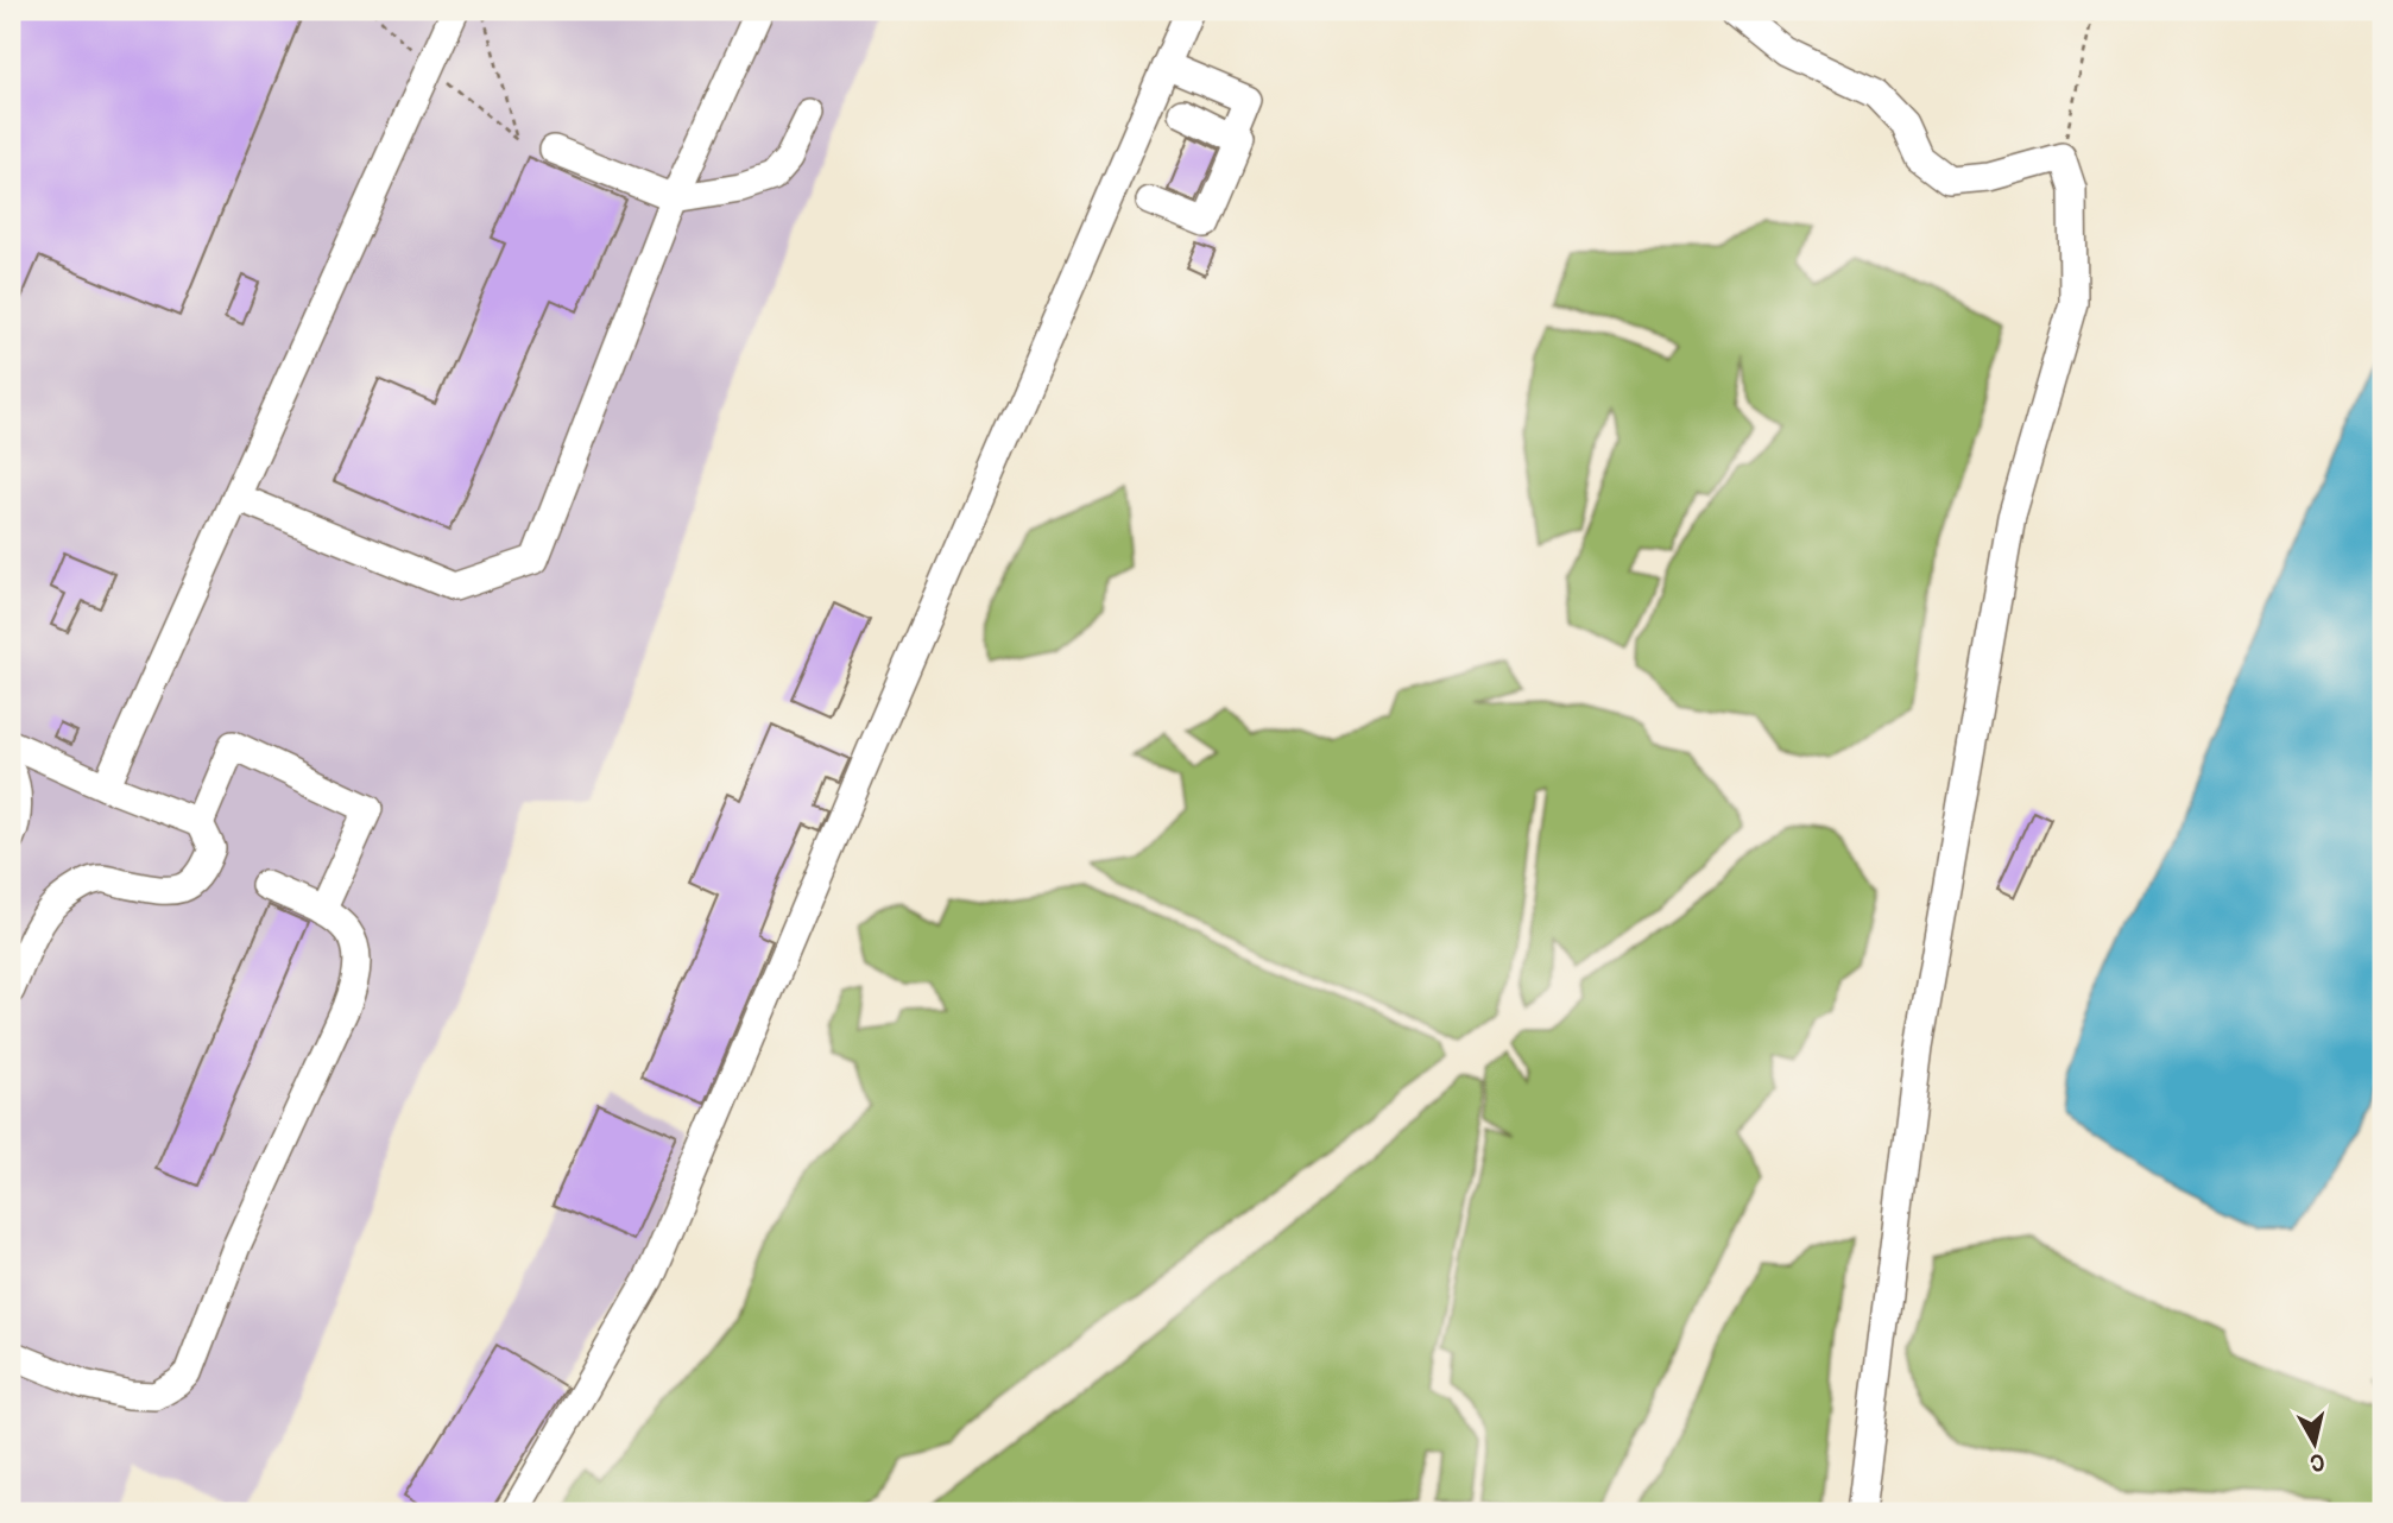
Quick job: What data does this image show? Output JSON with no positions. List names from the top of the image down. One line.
{"north":"bottom"}
